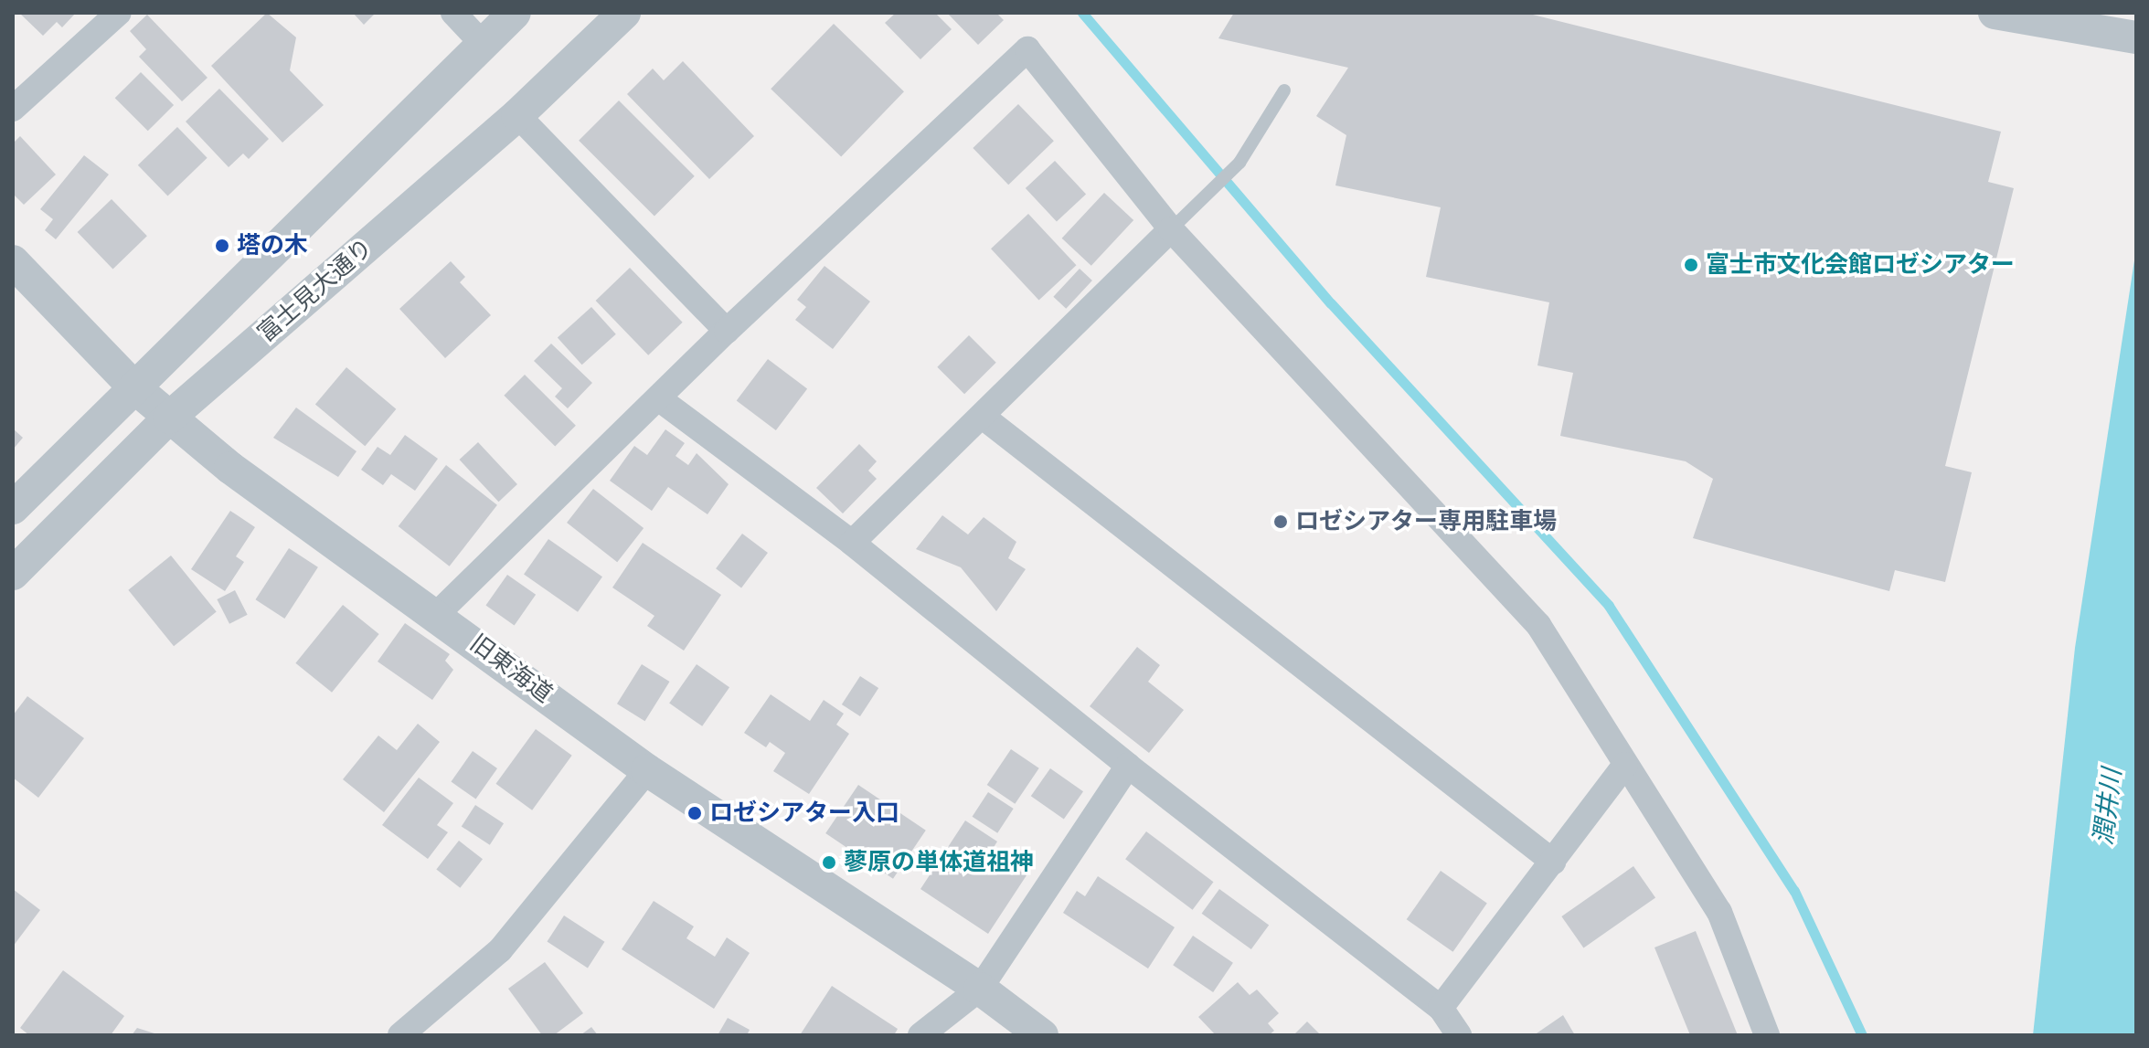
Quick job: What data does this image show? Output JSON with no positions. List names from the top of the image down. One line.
{"streets":{"street":["富士見大通り","旧東海道"]},"crossings":[["富士見大通り","旧東海道"]],"water":["潤井川"],"places":["塔の木","富士市文化会館ロゼシアター","ロゼシアター専用駐車場","ロゼシアター入口","蓼原の単体道祖神"]}
